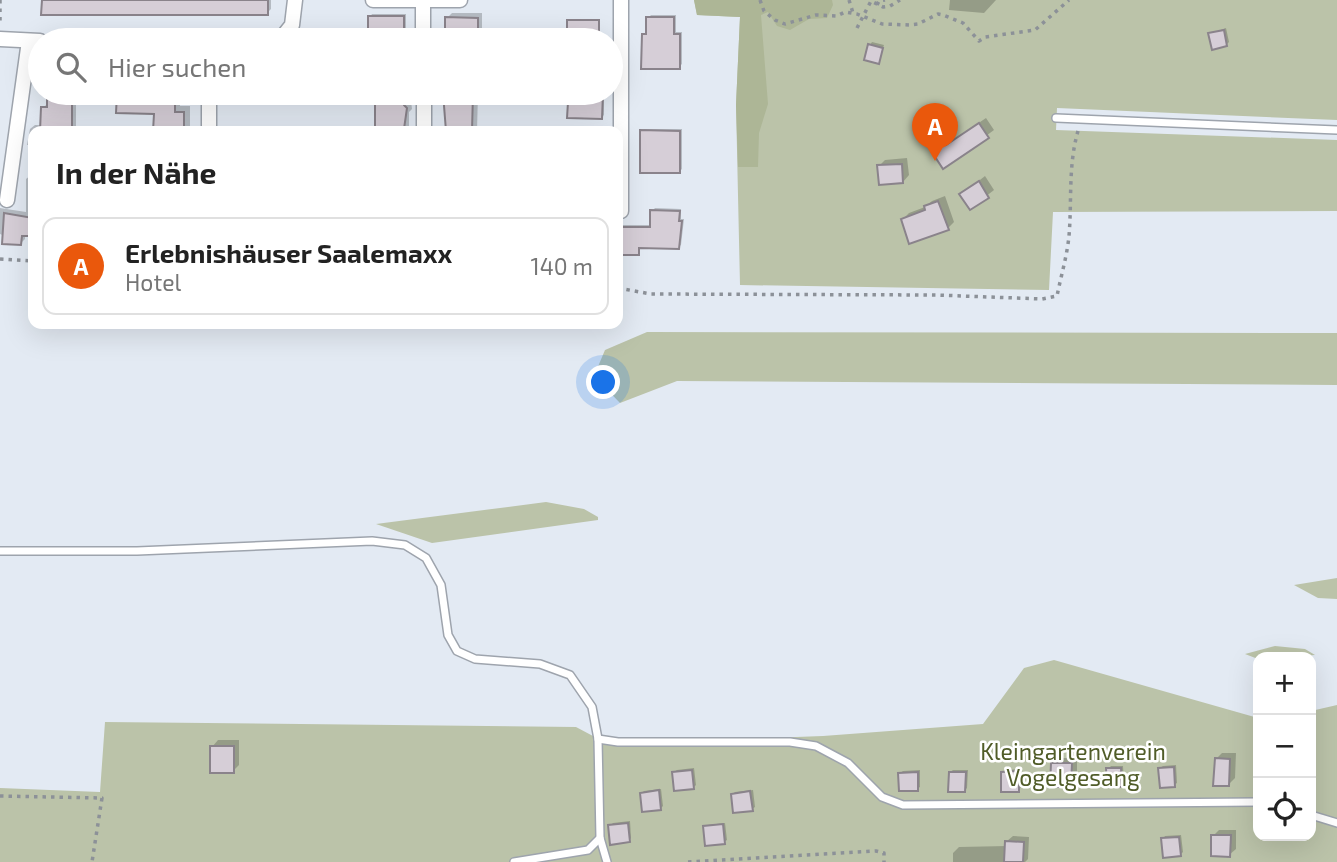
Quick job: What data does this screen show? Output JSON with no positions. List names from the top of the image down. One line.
{"parks":["Kleingartenverein Vogelgesang"],"page":{"search":"Hier suchen","pins":"A","heading":"In der Nähe","list":[{"mark":"A","name":"Erlebnishäuser Saalemaxx","note":"Hotel","value":"140 m"}],"map_buttons":["+","−"]}}
